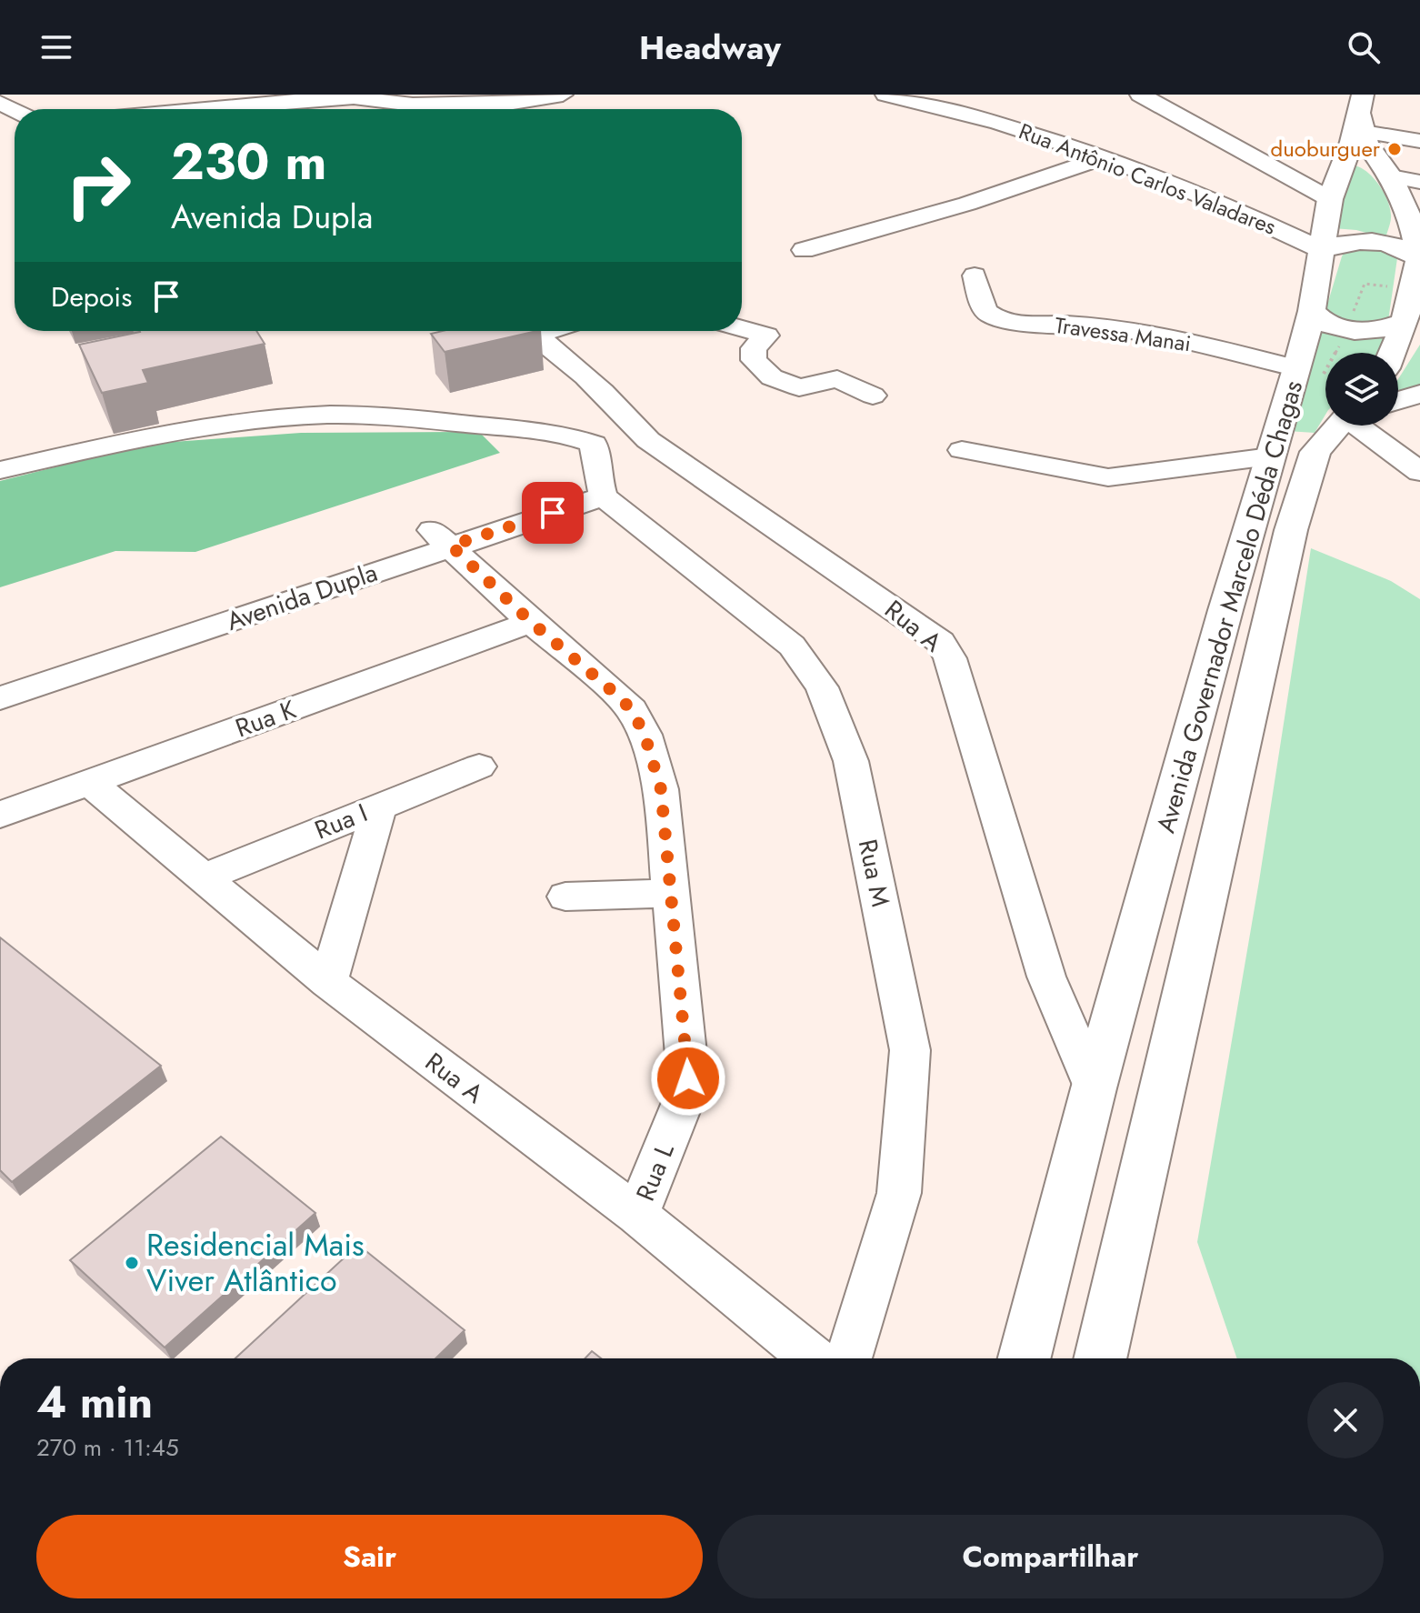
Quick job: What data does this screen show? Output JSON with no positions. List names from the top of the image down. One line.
{"streets":{"main road":["Avenida Governador Marcelo Déda Chagas"],"street":["Rua Antônio Carlos Valadares","Travessa Manai","Avenida Dupla","Rua A","Rua K","Rua I","Rua M","Rua L"]},"crossings":[["Rua Antônio Carlos Valadares","Avenida Governador Marcelo Déda Chagas"],["Travessa Manai","Avenida Governador Marcelo Déda Chagas"],["Avenida Dupla","Rua M"],["Avenida Dupla","Rua L"],["Avenida Governador Marcelo Déda Chagas","Rua A"],["Rua A","Rua K"],["Rua A","Rua I"],["Rua A","Rua L"],["Rua K","Rua L"]],"places":["duoburguer","Residencial Mais Viver Atlântico"],"page":{"header":"Headway","turn":["230 m","Avenida Dupla"],"then":"Depois","heading":["4 min","270 m · 11:45"],"buttons":["Sair","Compartilhar"]}}
